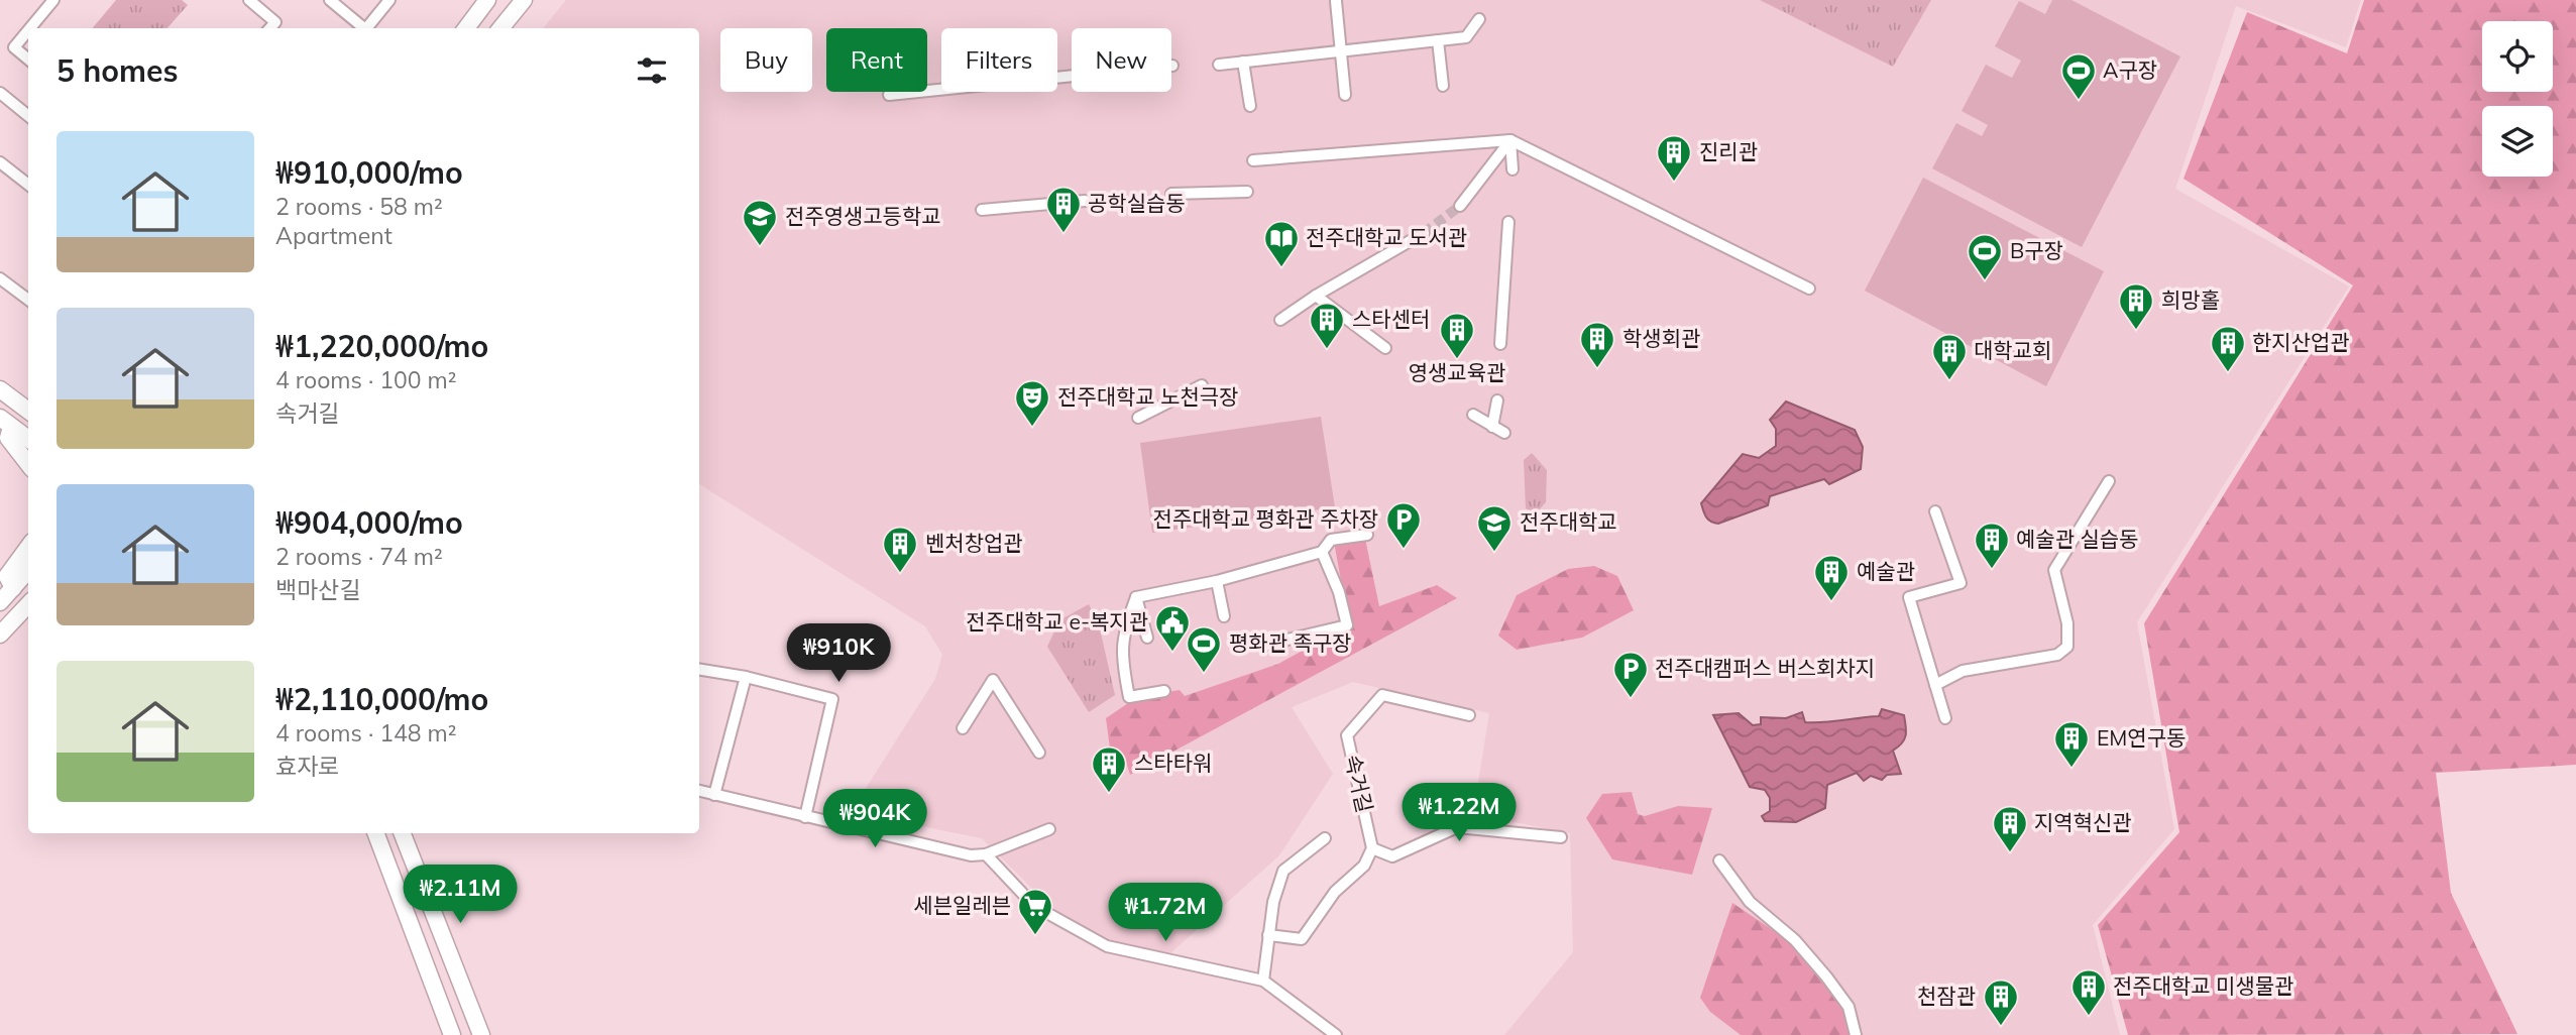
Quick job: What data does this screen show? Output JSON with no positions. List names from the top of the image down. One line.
{"streets":{"street":["속거길"]},"places":{"sports":["A구장","B구장","평화관 족구장"],"building":["진리관","공학실습동","희망홀","스타센터","영생교육관","학생회관","한지산업관","대학교회","예술관 실습동","벤처창업관","예술관","EM연구동","스타타워","지역혁신관","전주대학교 미생물관","천잠관"],"school or university":["전주영생고등학교","전주대학교"],"library":["전주대학교 도서관"],"theatre":["전주대학교 노천극장"],"parking":["전주대학교 평화관 주차장","전주대캠퍼스 버스회차지"],"public building":["전주대학교 e-복지관"],"supermarket":["세븐일레븐"]},"page":{"chip":["Buy","Rent","Filters","New"],"heading":"5 homes","list":[{"name":"₩910,000/mo","note":"2 rooms · 58 m² · Apartment"},{"name":"₩1,220,000/mo","note":"4 rooms · 100 m² · 속거길"},{"name":"₩904,000/mo","note":"2 rooms · 74 m² · 백마산길"},{"name":"₩2,110,000/mo","note":"4 rooms · 148 m² · 효자로"}],"price":["₩910K","₩1.22M","₩904K","₩2.11M","₩1.72M"]}}
